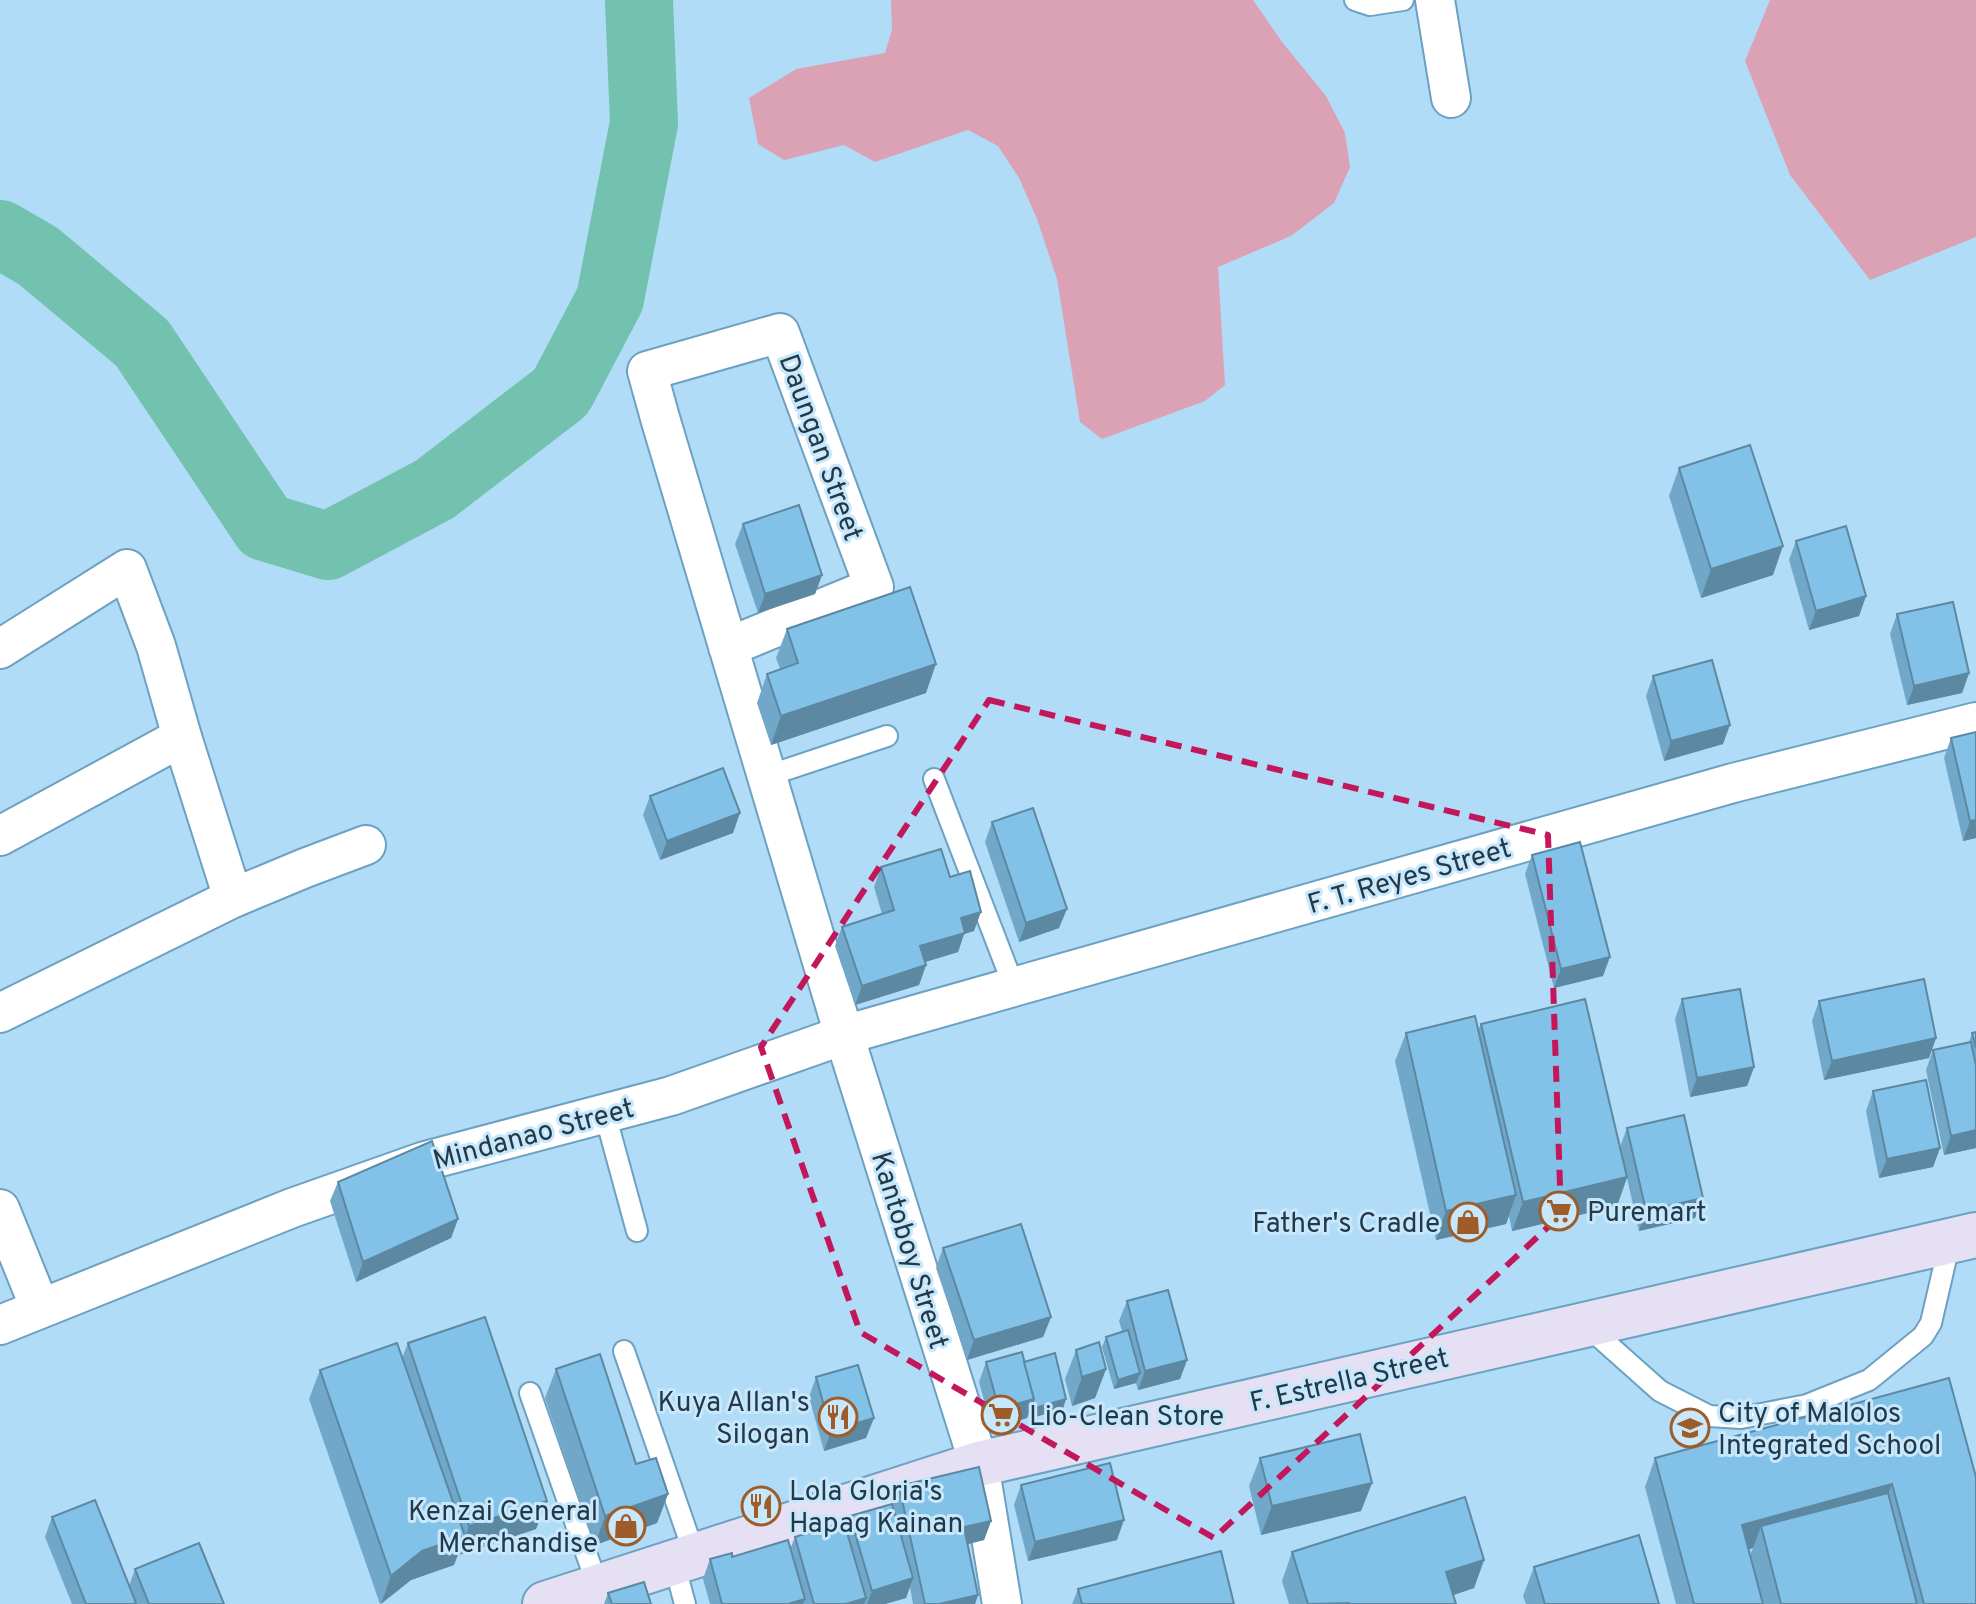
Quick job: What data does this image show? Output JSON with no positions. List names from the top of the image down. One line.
{"streets":{"main road":["F. Estrella Street"],"street":["Daungan Street","F. T. Reyes Street","Mindanao Street","Kantoboy Street"]},"crossings":[["Daungan Street","F. T. Reyes Street"],["Daungan Street","Mindanao Street"],["Daungan Street","Kantoboy Street"],["F. T. Reyes Street","Mindanao Street"],["F. T. Reyes Street","Kantoboy Street"],["Mindanao Street","Kantoboy Street"],["Kantoboy Street","F. Estrella Street"]],"places":{"supermarket":["Puremart","Lio-Clean Store"],"shop":["Father's Cradle","Kenzai General Merchandise"],"restaurant":["Kuya Allan's Silogan","Lola Gloria's Hapag Kainan"],"school or university":["City of Malolos Integrated School"]}}
